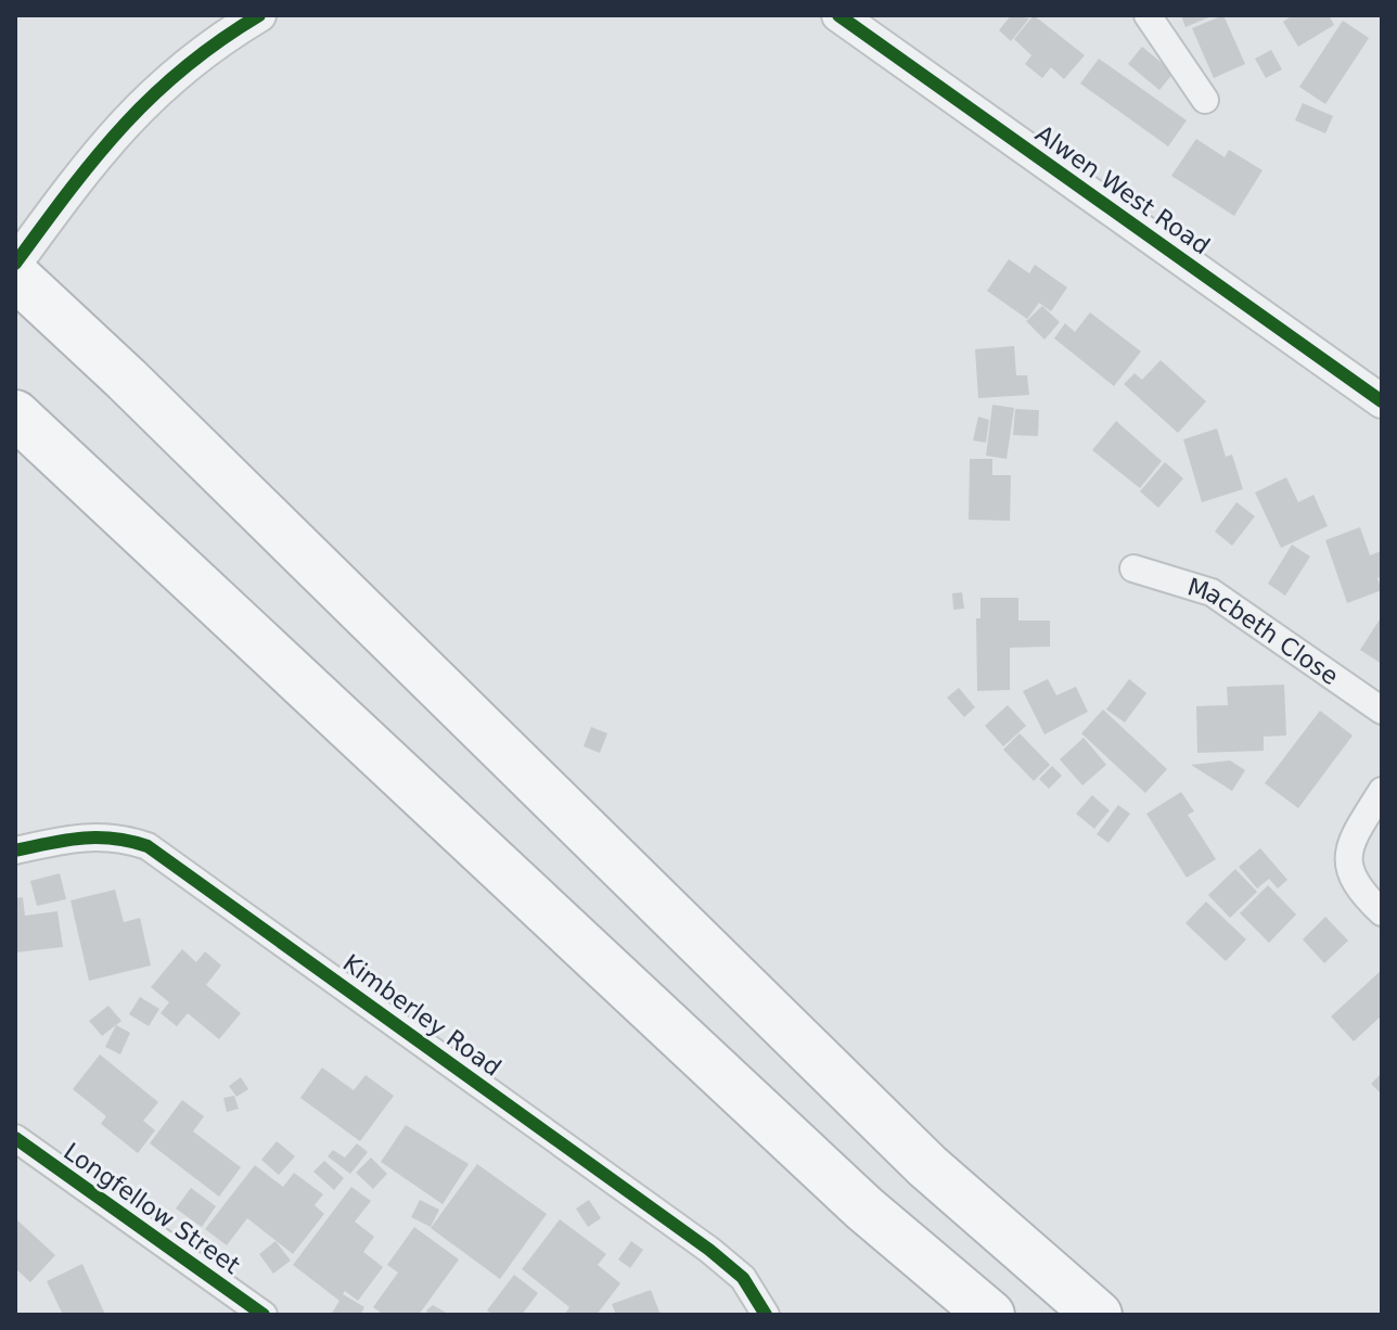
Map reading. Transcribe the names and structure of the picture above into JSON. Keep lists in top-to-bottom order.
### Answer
{
  "streets": {
    "street": [
      "Alwen West Road",
      "Macbeth Close",
      "Kimberley Road",
      "Longfellow Street"
    ]
  }
}
